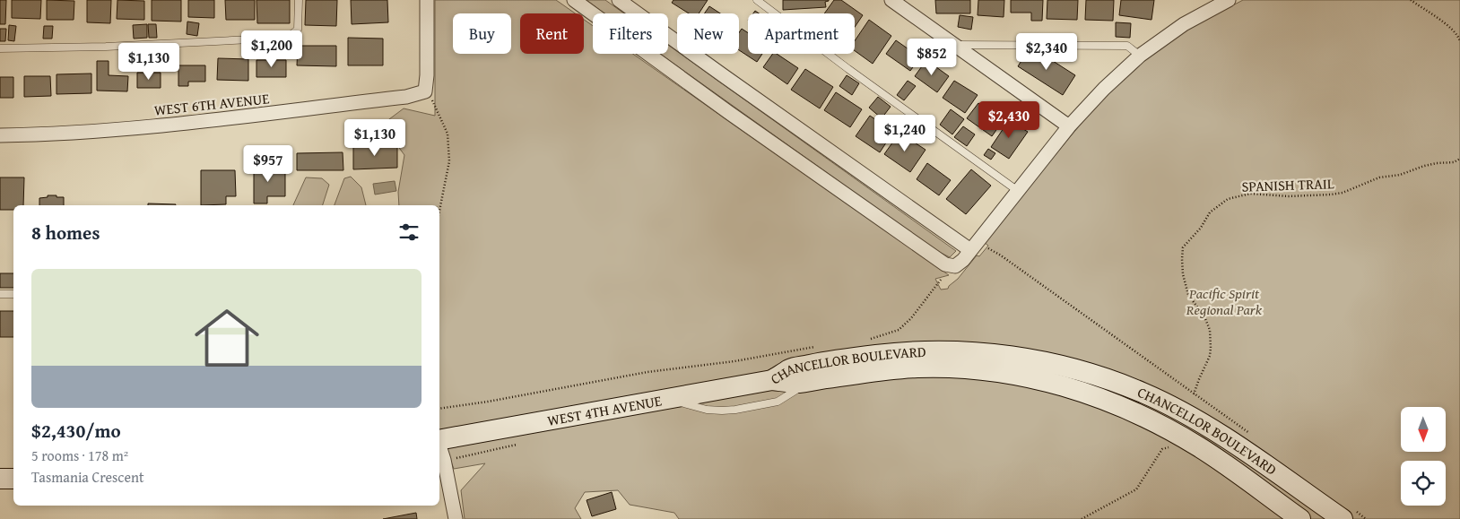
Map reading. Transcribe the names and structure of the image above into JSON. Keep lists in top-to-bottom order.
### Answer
{
  "streets": {
    "main road": ["CHANCELLOR BOULEVARD", "WEST 4TH AVENUE"],
    "street": ["WEST 6TH AVENUE"],
    "path": ["SPANISH TRAIL"]
  },
  "crossings": [
    ["CHANCELLOR BOULEVARD", "WEST 4TH AVENUE"]
  ],
  "parks": ["Pacific Spirit Regional Park"],
  "north": "bottom",
  "page": {
    "chip": [
      "Buy",
      "Rent",
      "Filters",
      "New",
      "Apartment"
    ],
    "price": [
      "$1,200",
      "$2,340",
      "$852",
      "$1,130",
      "$2,430",
      "$1,240",
      "$1,130",
      "$957"
    ],
    "heading": "8 homes",
    "list": [
      {
        "name": "$2,430/mo",
        "note": "5 rooms · 178 m² · Tasmania Crescent"
      }
    ]
  }
}
